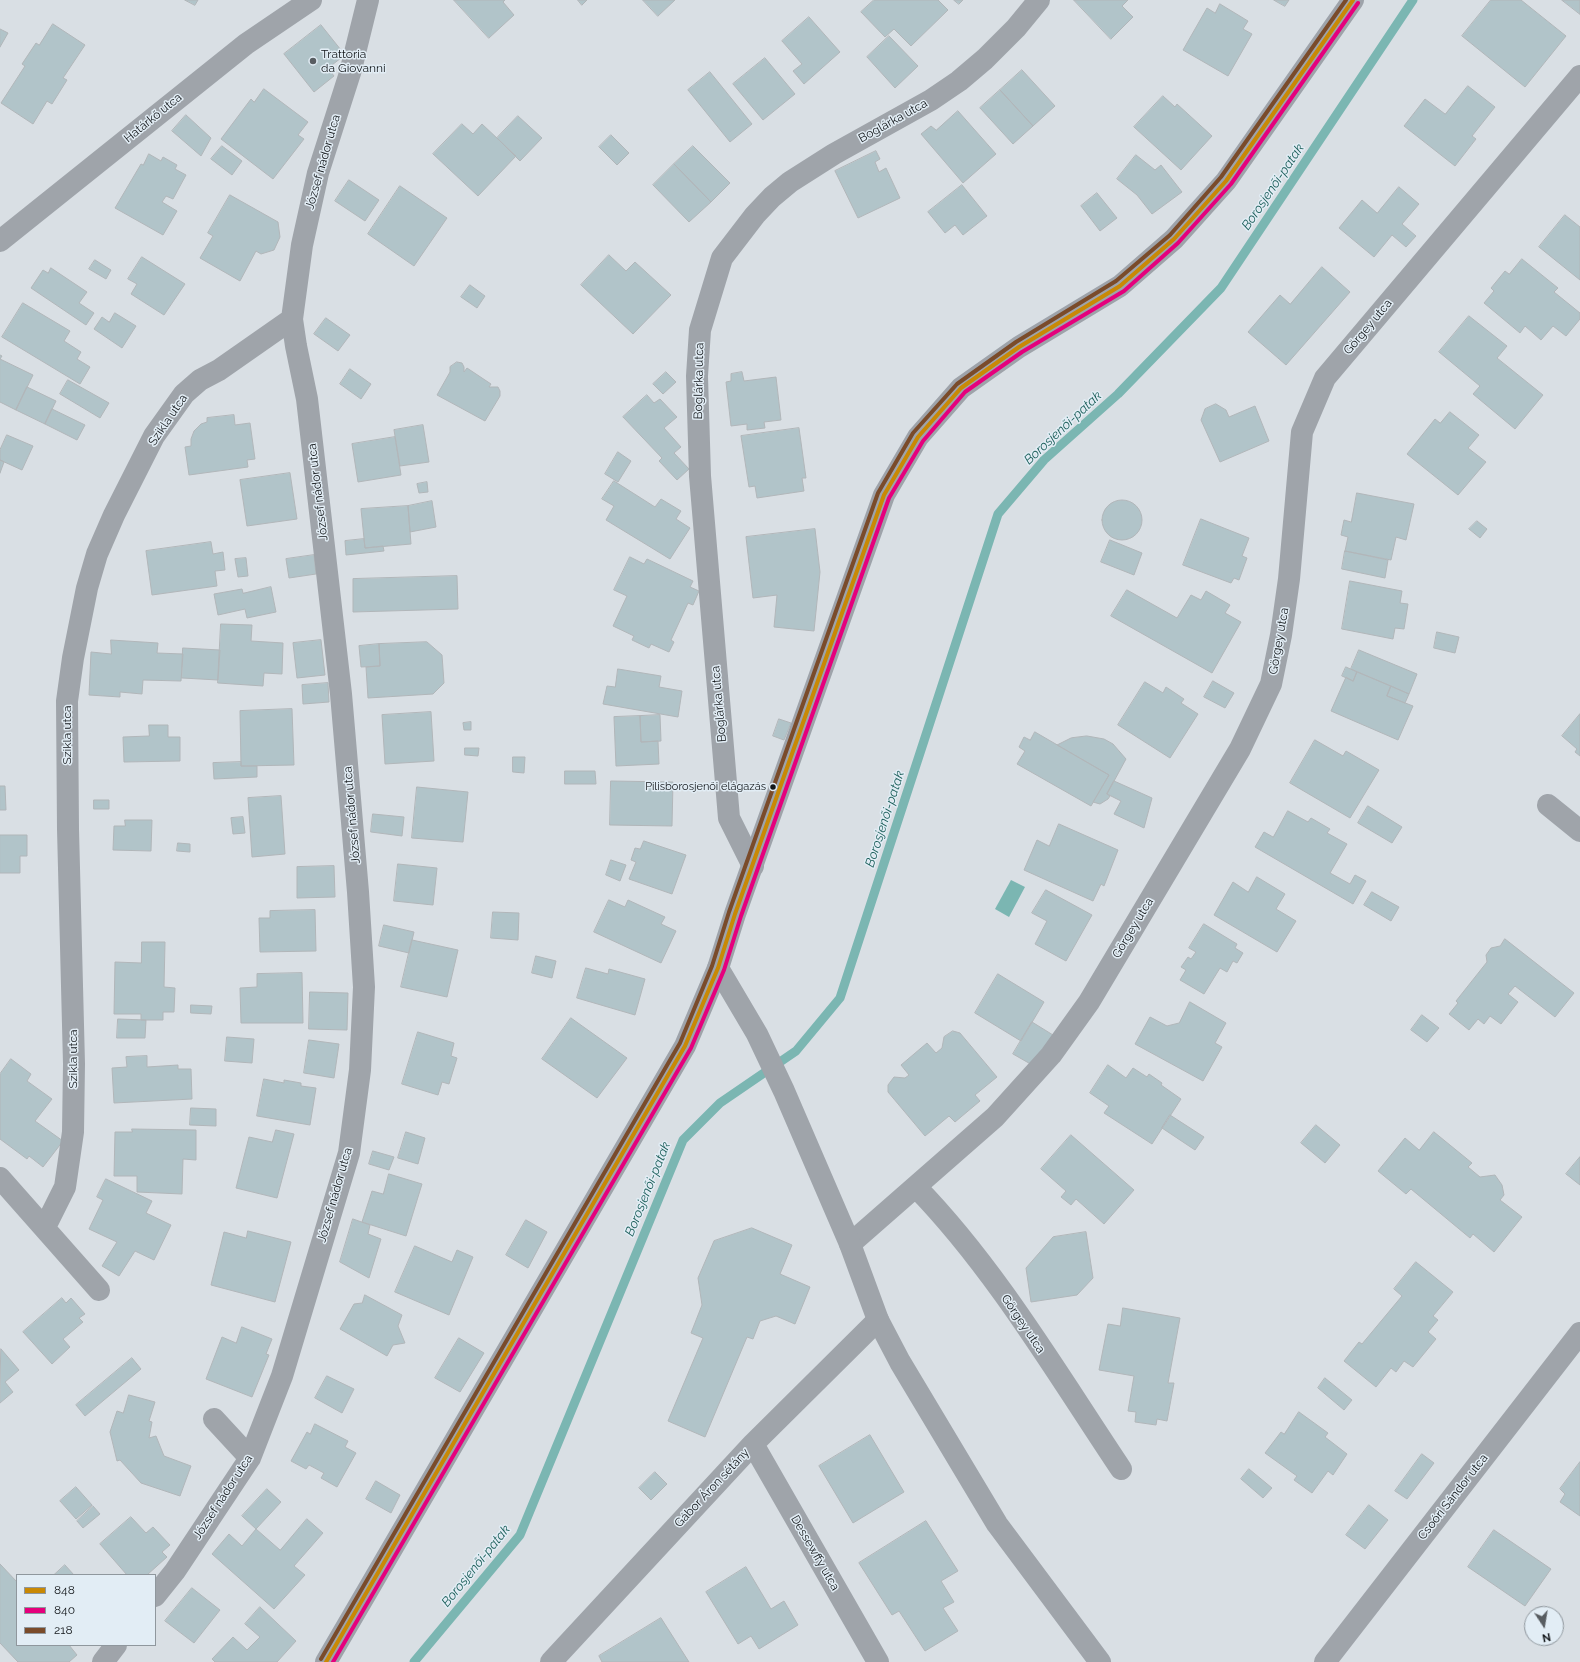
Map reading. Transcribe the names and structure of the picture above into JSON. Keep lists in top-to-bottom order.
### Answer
{
  "streets": {
    "street": [
      "Határkő utca",
      "Boglárka utca",
      "József nádor utca",
      "Görgey utca",
      "Szikla utca",
      "Gábor Áron sétány",
      "Csoóri Sándor utca",
      "Dessewffy utca"
    ]
  },
  "crossings": [
    ["József nádor utca", "Szikla utca"],
    ["Gábor Áron sétány", "Dessewffy utca"]
  ],
  "water": ["Borosjenői-patak"],
  "places": ["Trattoria da Giovanni", "Pilisborosjenői elágazás"],
  "lines": ["transit line 848", "transit line 218", "transit line 840"],
  "legend": ["848", "840", "218"],
  "north": "bottom"
}
